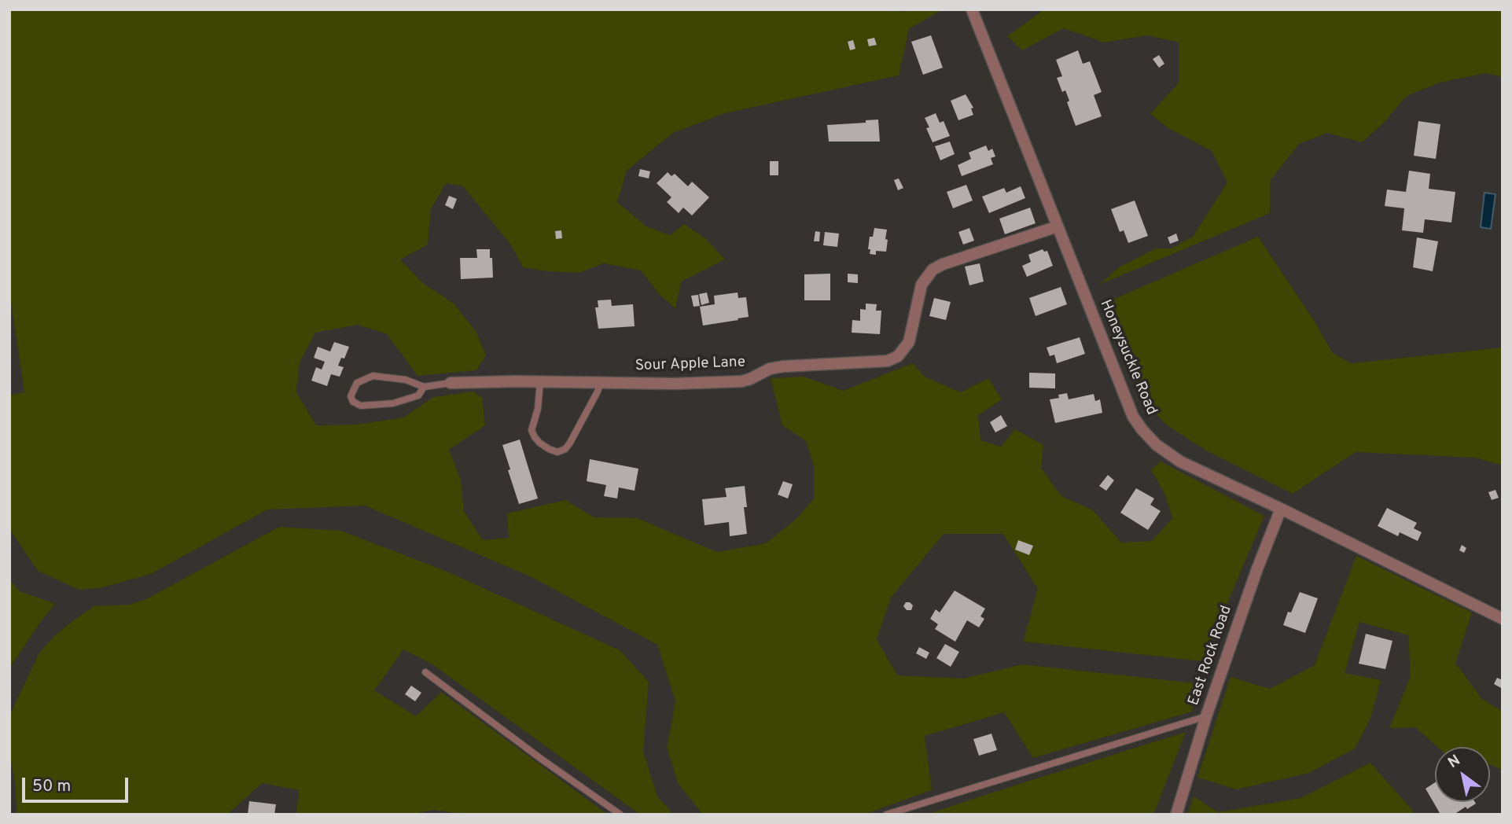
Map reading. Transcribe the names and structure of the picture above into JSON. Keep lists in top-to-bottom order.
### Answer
{
  "streets": {
    "street": ["Honeysuckle Road", "Sour Apple Lane", "East Rock Road"]
  },
  "crossings": [
    ["Honeysuckle Road", "Sour Apple Lane"],
    ["Honeysuckle Road", "East Rock Road"]
  ],
  "scale_bar": "50 m",
  "north": "top left"
}
